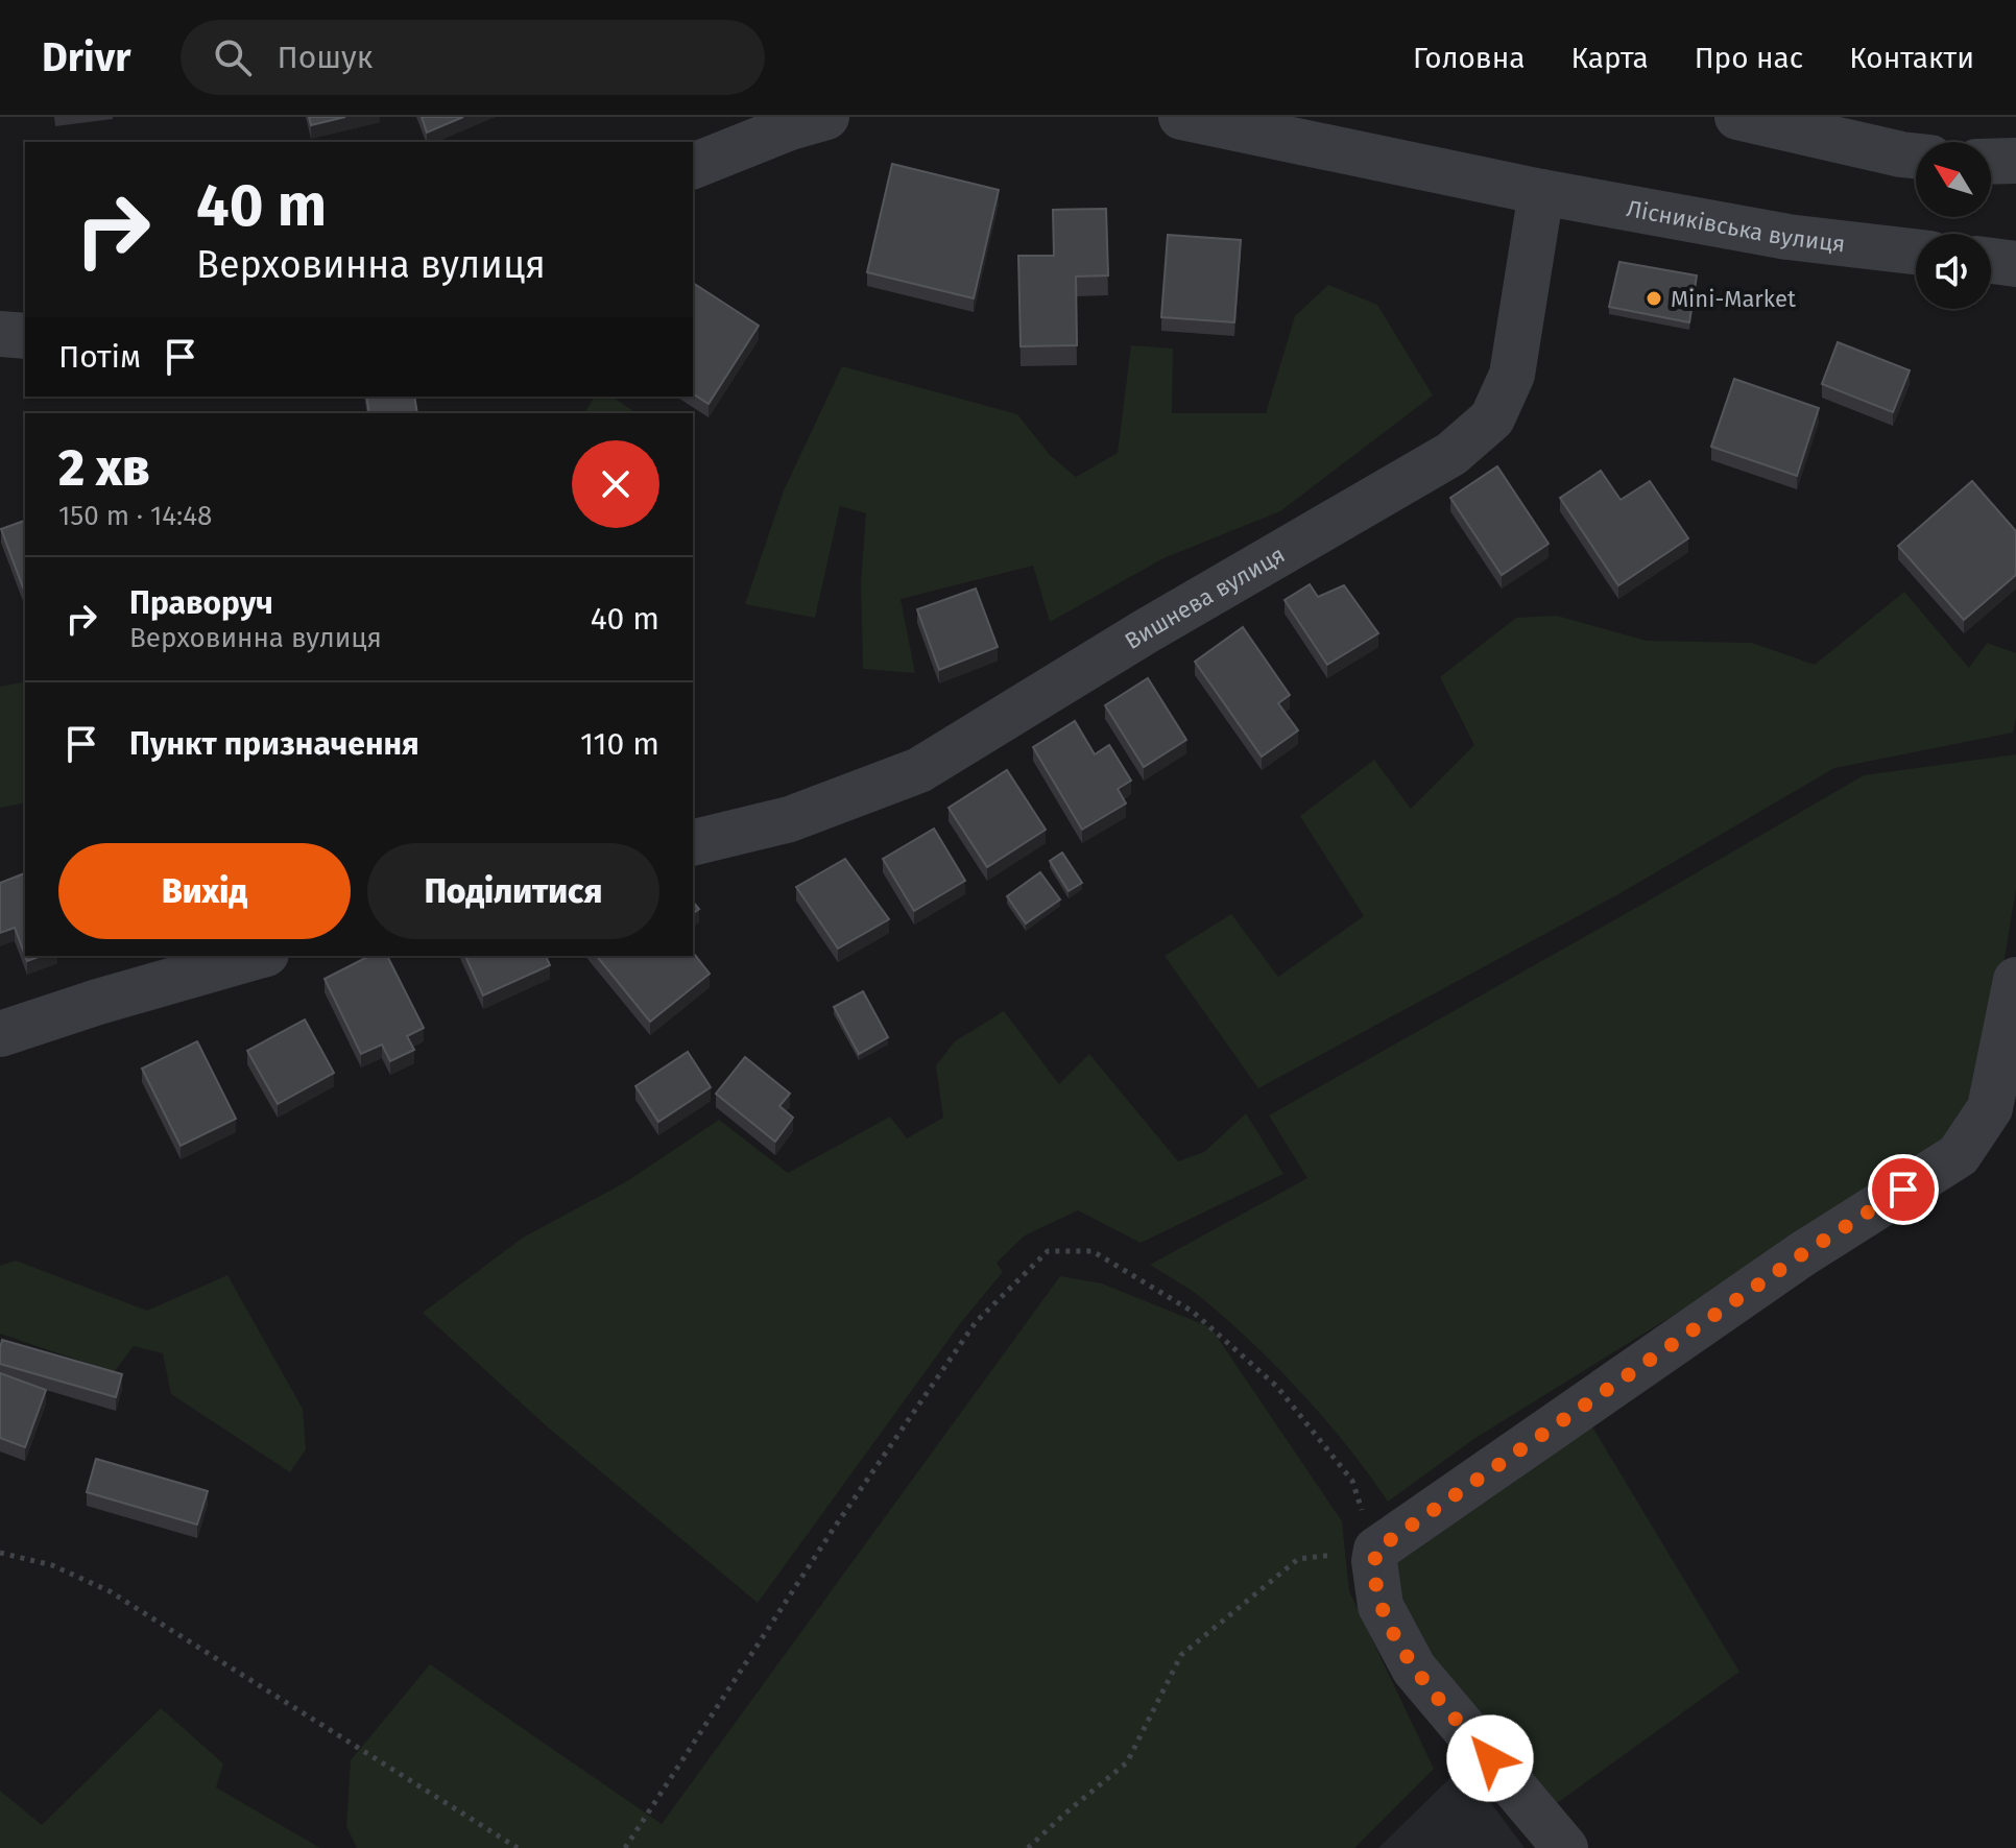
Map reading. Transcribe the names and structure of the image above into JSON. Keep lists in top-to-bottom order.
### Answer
{
  "streets": {
    "street": ["Лісниківська вулиця", "Вишнева вулиця"]
  },
  "crossings": [
    ["Лісниківська вулиця", "Вишнева вулиця"]
  ],
  "places": ["Mini-Market"],
  "north": "top left",
  "page": {
    "header": "Drivr",
    "search": "Пошук",
    "nav": [
      "Головна",
      "Карта",
      "Про нас",
      "Контакти"
    ],
    "turn": ["40 m", "Верховинна вулиця"],
    "then": "Потім",
    "heading": ["2 хв", "150 m · 14:48"],
    "list": [
      {
        "name": "Праворуч",
        "note": "Верховинна вулиця",
        "value": "40 m"
      },
      {
        "name": "Пункт призначення",
        "value": "110 m"
      }
    ],
    "buttons": ["Вихід", "Поділитися"]
  }
}
